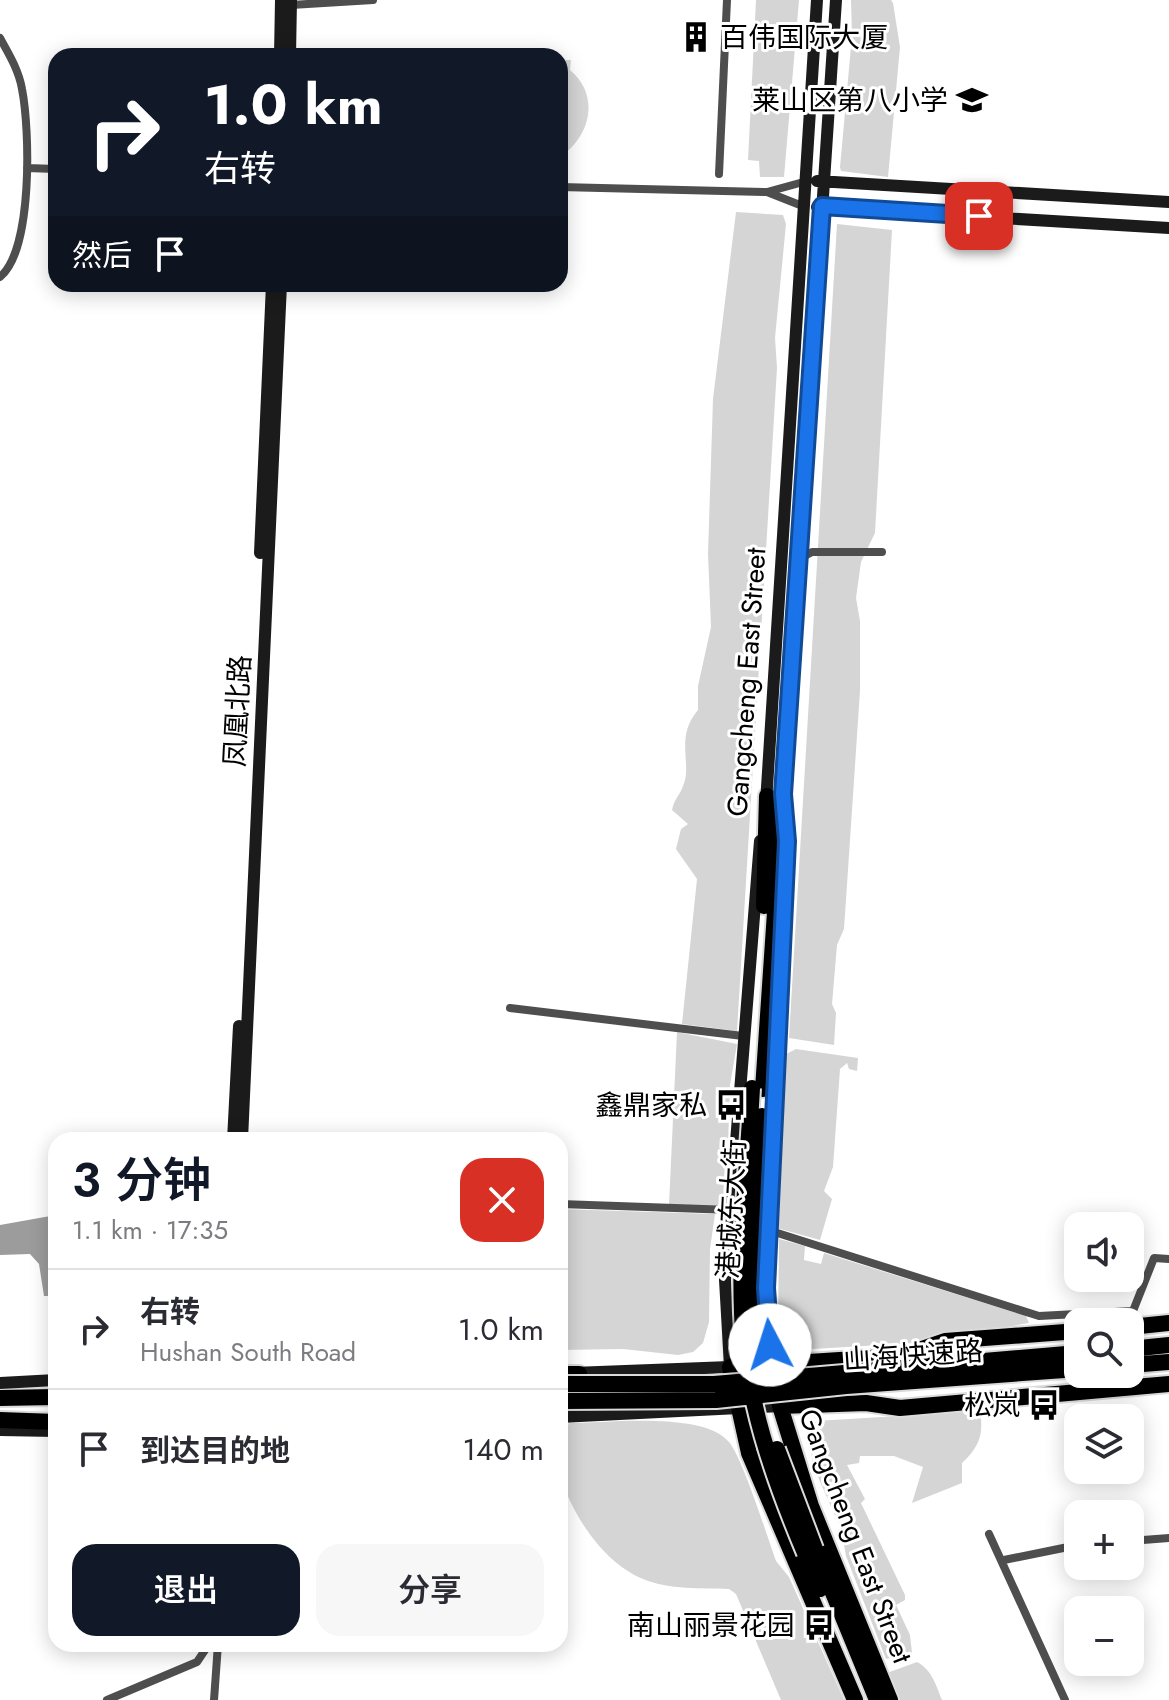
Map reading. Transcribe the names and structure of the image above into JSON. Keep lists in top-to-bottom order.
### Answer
{
  "streets": {
    "highway": ["Gangcheng East Street", "港城东大街", "山海快速路"],
    "main road": ["凤凰北路"]
  },
  "crossings": [
    ["Gangcheng East Street", "港城东大街"]
  ],
  "places": {
    "building": ["百伟国际大厦"],
    "school or university": ["莱山区第八小学"],
    "bus stop": ["鑫鼎家私", "松岚", "南山丽景花园"]
  },
  "page": {
    "turn": ["1.0 km", "右转"],
    "then": "然后",
    "heading": ["3 分钟", "1.1 km · 17:35"],
    "map_buttons": ["+", "−"],
    "list": [
      {
        "name": "右转",
        "note": "Hushan South Road",
        "value": "1.0 km"
      },
      {
        "name": "到达目的地",
        "value": "140 m"
      }
    ],
    "buttons": ["退出", "分享"]
  }
}
